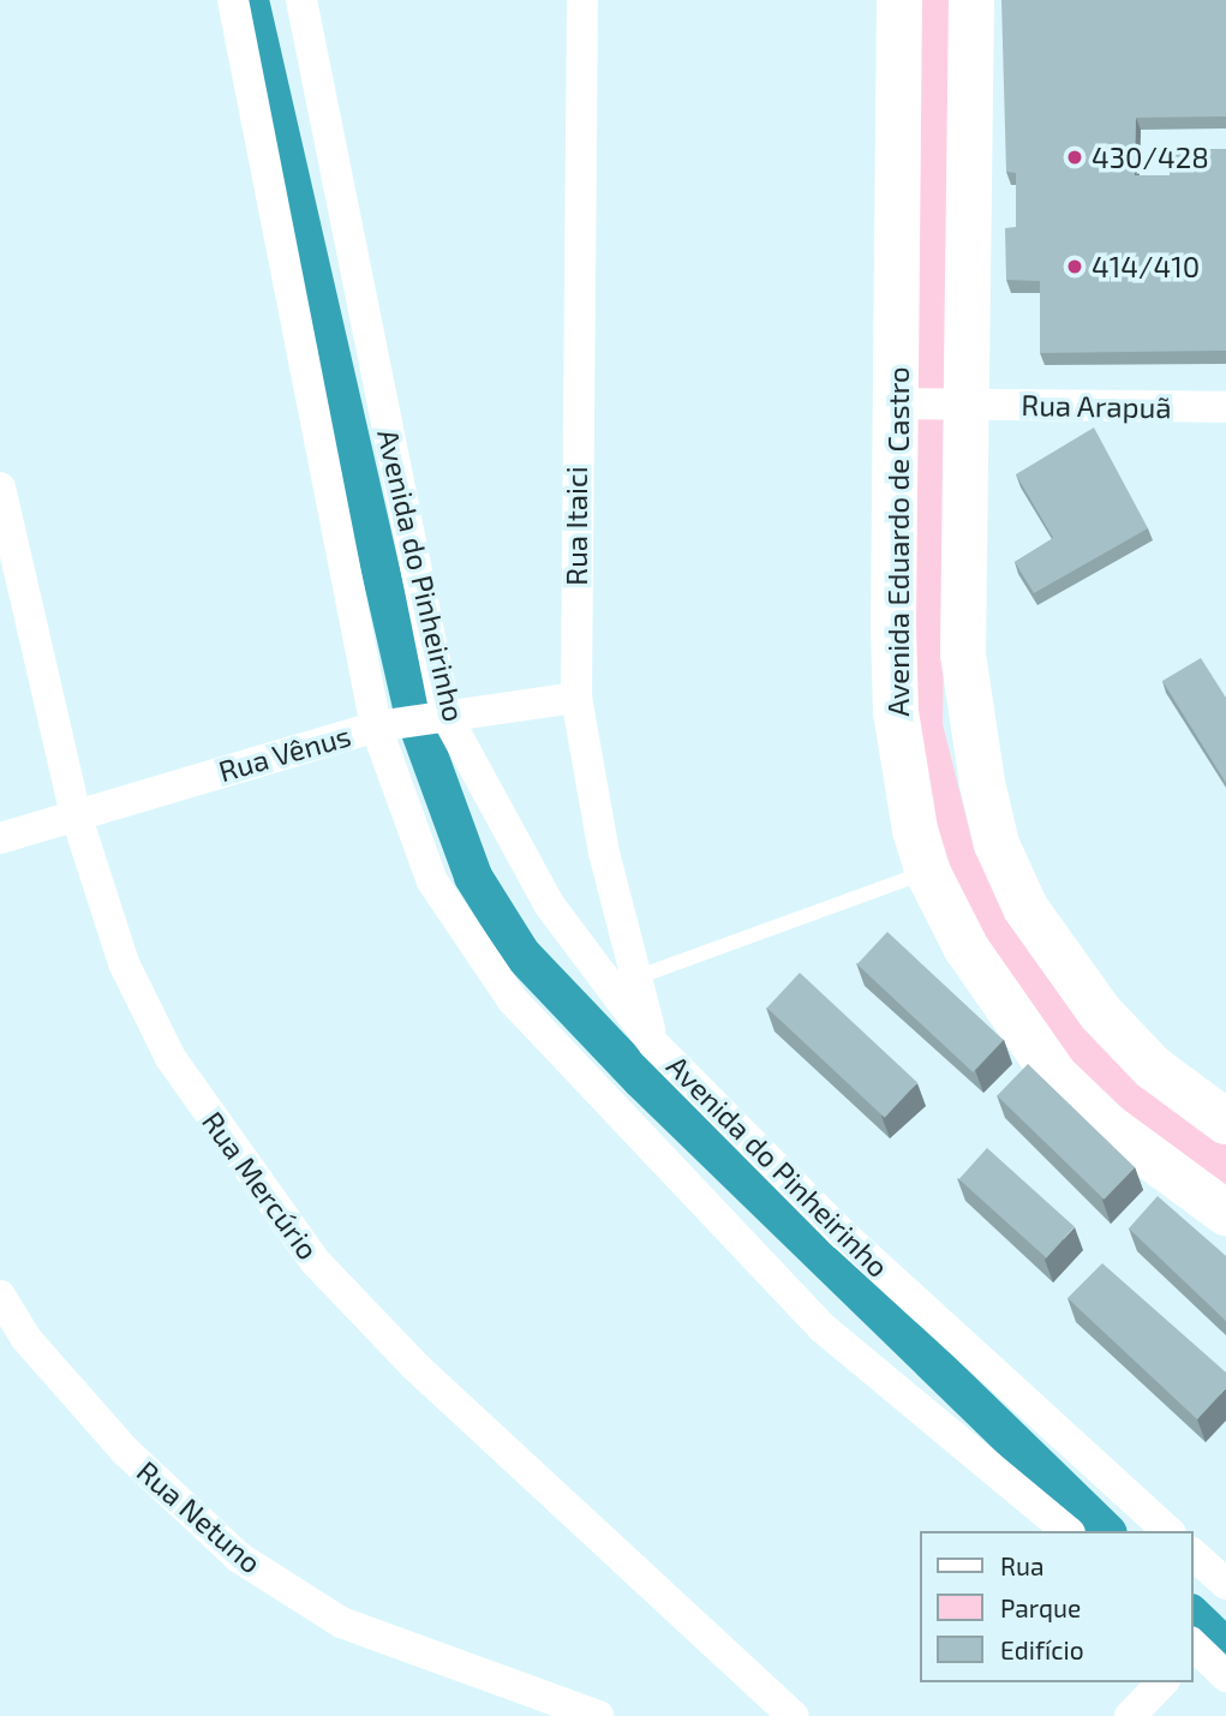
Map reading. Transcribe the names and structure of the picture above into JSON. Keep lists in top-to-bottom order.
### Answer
{
  "streets": {
    "main road": ["Avenida Eduardo de Castro"],
    "street": [
      "Rua Arapuã",
      "Rua Itaici",
      "Avenida do Pinheirinho",
      "Rua Vênus",
      "Rua Mercúrio",
      "Rua Netuno"
    ]
  },
  "crossings": [
    ["Rua Arapuã", "Avenida Eduardo de Castro"],
    ["Rua Itaici", "Avenida do Pinheirinho"],
    ["Rua Itaici", "Rua Vênus"],
    ["Avenida do Pinheirinho", "Rua Vênus"],
    ["Rua Vênus", "Rua Mercúrio"]
  ],
  "places": ["430/428", "414/410"],
  "legend": ["Rua", "Parque", "Edifício"]
}
